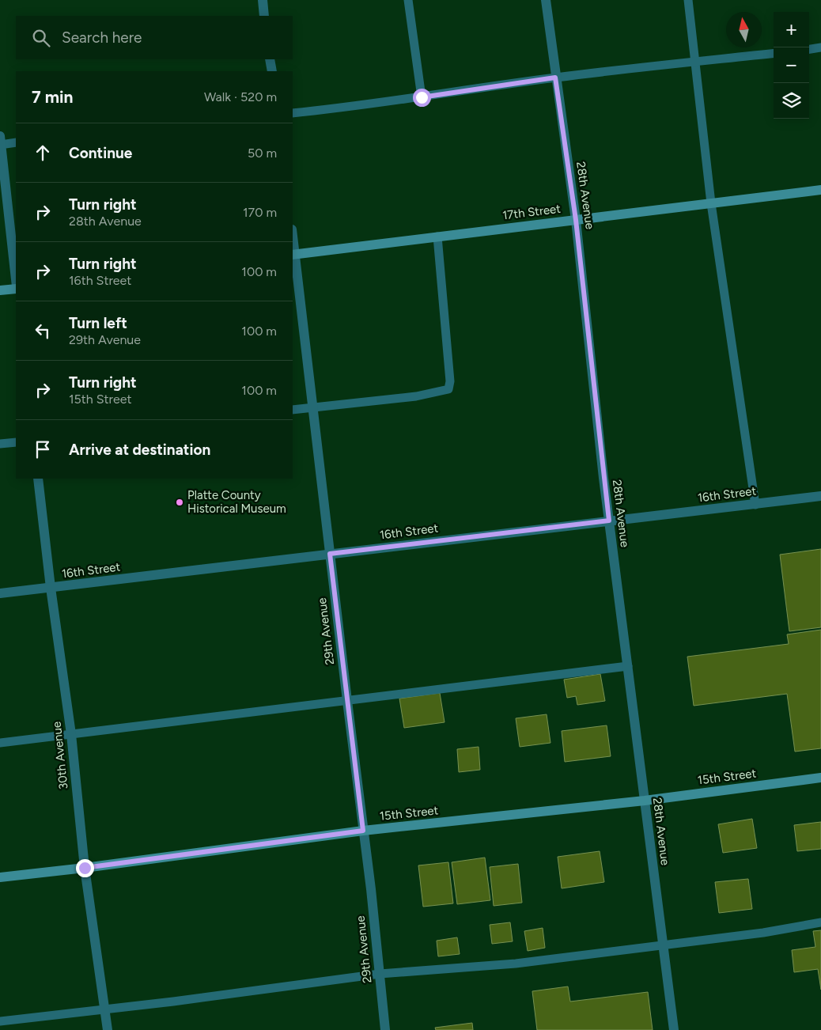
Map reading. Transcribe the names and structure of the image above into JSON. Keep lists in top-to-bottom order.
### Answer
{
  "streets": {
    "street": [
      "28th Avenue",
      "17th Street",
      "16th Street",
      "29th Avenue",
      "30th Avenue",
      "15th Street"
    ]
  },
  "crossings": [
    ["28th Avenue", "17th Street"],
    ["28th Avenue", "16th Street"],
    ["28th Avenue", "15th Street"],
    ["17th Street", "29th Avenue"],
    ["16th Street", "29th Avenue"],
    ["16th Street", "30th Avenue"],
    ["29th Avenue", "15th Street"],
    ["30th Avenue", "15th Street"]
  ],
  "places": ["Platte County Historical Museum"],
  "north": "top",
  "page": {
    "map_buttons": ["+", "−"],
    "search": "Search here",
    "heading": ["7 min", "Walk · 520 m"],
    "list": [
      ["Continue", "50 m"],
      ["Turn right", "28th Avenue", "170 m"],
      ["Turn right", "16th Street", "100 m"],
      ["Turn left", "29th Avenue", "100 m"],
      ["Turn right", "15th Street", "100 m"],
      "Arrive at destination"
    ]
  }
}
